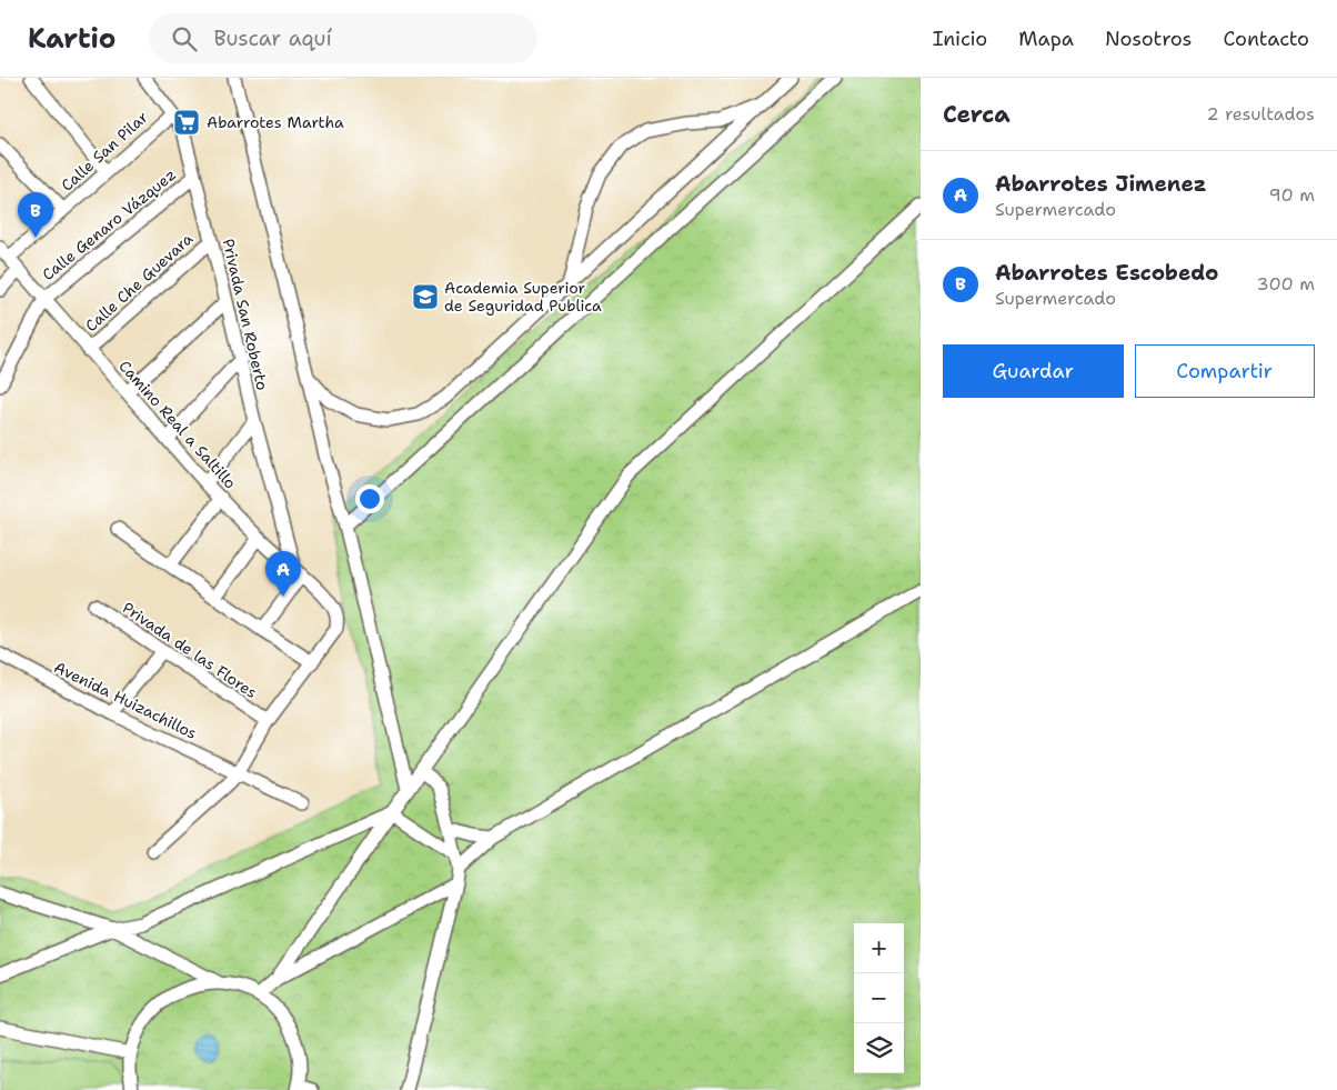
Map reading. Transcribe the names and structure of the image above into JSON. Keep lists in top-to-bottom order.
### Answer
{
  "streets": {
    "street": [
      "Calle San Pilar",
      "Calle Genaro Vázquez",
      "Calle Che Guevara",
      "Privada San Roberto",
      "Camino Real a Saltillo",
      "Privada de las Flores",
      "Avenida Huizachillos"
    ]
  },
  "crossings": [
    ["Calle San Pilar", "Privada San Roberto"],
    ["Calle San Pilar", "Camino Real a Saltillo"],
    ["Calle Genaro Vázquez", "Privada San Roberto"],
    ["Calle Genaro Vázquez", "Camino Real a Saltillo"],
    ["Calle Che Guevara", "Privada San Roberto"],
    ["Calle Che Guevara", "Camino Real a Saltillo"],
    ["Privada San Roberto", "Camino Real a Saltillo"]
  ],
  "places": {
    "supermarket": ["Abarrotes Martha"],
    "school or university": ["Academia Superior de Seguridad Publica"]
  },
  "page": {
    "header": "Kartio",
    "search": "Buscar aquí",
    "nav": [
      "Inicio",
      "Mapa",
      "Nosotros",
      "Contacto"
    ],
    "heading": ["Cerca", "2 resultados"],
    "list": [
      {
        "mark": "A",
        "name": "Abarrotes Jimenez",
        "note": "Supermercado",
        "value": "90 m"
      },
      {
        "mark": "B",
        "name": "Abarrotes Escobedo",
        "note": "Supermercado",
        "value": "300 m"
      }
    ],
    "pins": ["B", "A"],
    "buttons": ["Guardar", "Compartir"],
    "map_buttons": ["+", "−"]
  }
}
